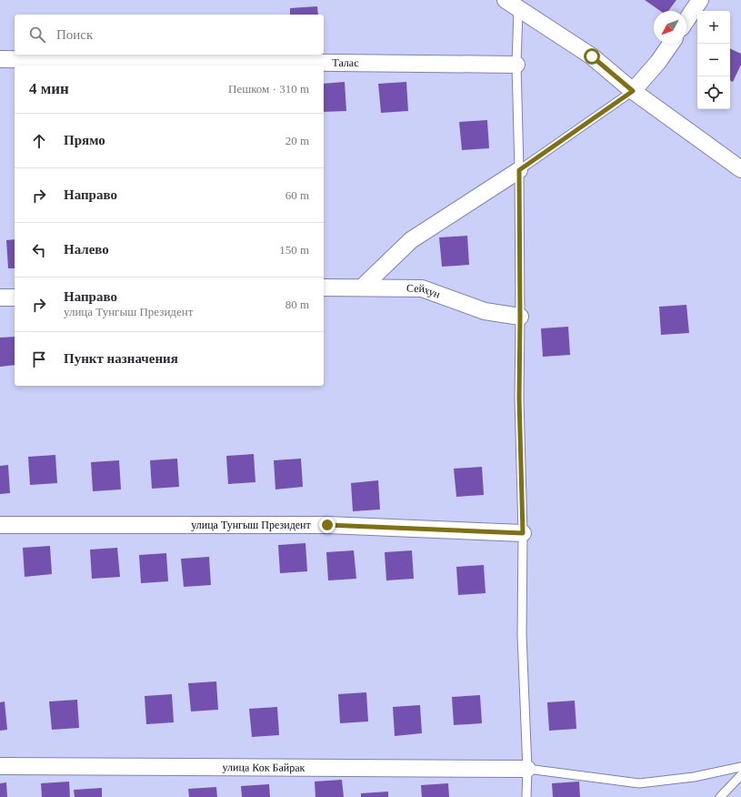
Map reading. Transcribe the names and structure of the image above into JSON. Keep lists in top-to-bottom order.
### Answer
{
  "streets": {
    "street": [
      "Талас",
      "Сейхун",
      "улица Тунгыш Президент",
      "улица Кок Байрак"
    ]
  },
  "north": "bottom left",
  "page": {
    "map_buttons": ["+", "−"],
    "search": "Поиск",
    "heading": ["4 мин", "Пешком · 310 m"],
    "list": [
      ["Прямо", "20 m"],
      ["Направо", "60 m"],
      ["Налево", "150 m"],
      ["Направо", "улица Тунгыш Президент", "80 m"],
      "Пункт назначения"
    ]
  }
}
